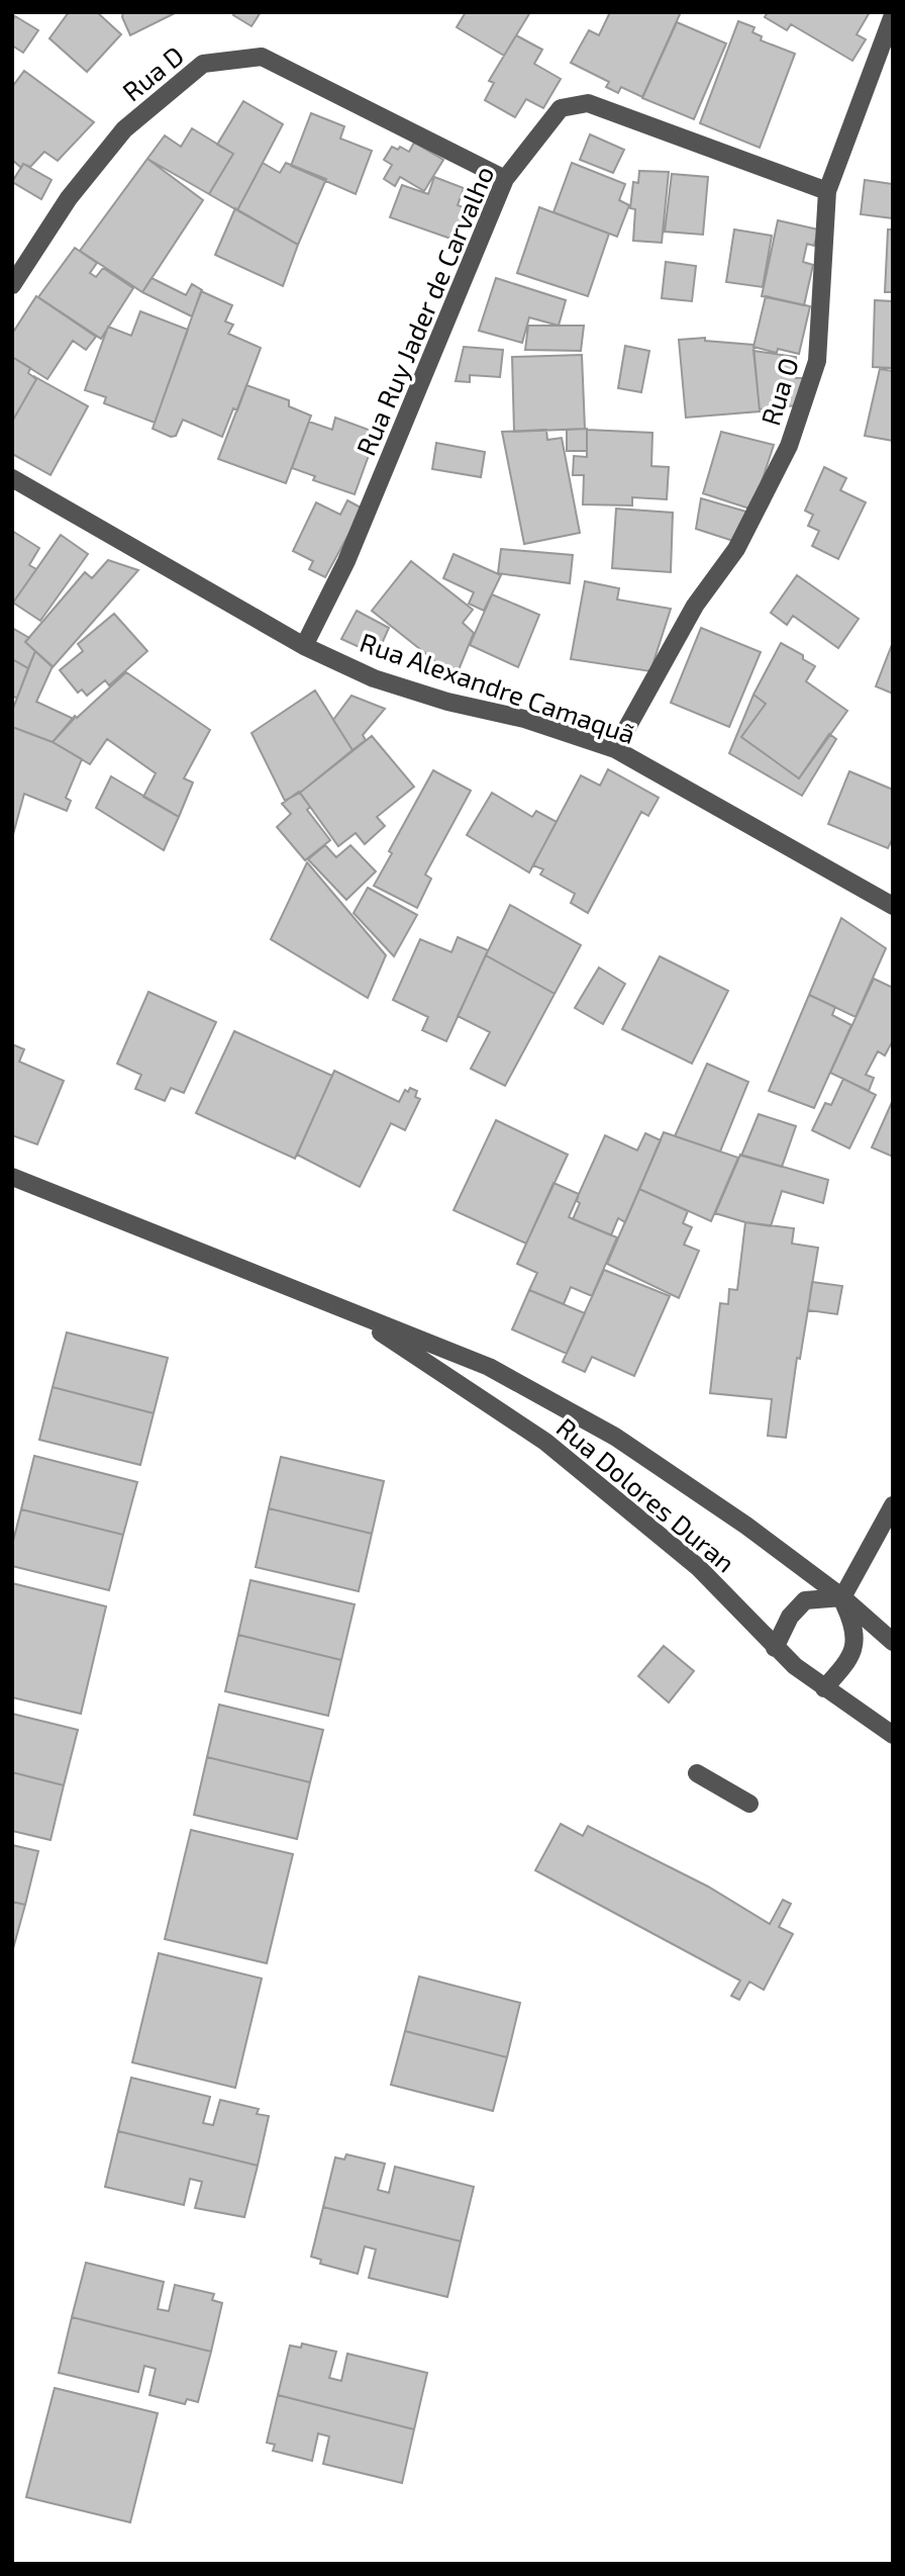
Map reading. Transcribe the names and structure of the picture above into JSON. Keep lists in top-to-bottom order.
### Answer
{
  "streets": {
    "street": [
      "Rua D",
      "Rua Ruy Jader de Carvalho",
      "Rua O",
      "Rua Alexandre Camaquã",
      "Rua Dolores Duran"
    ]
  },
  "crossings": [
    ["Rua D", "Rua Ruy Jader de Carvalho"],
    ["Rua Ruy Jader de Carvalho", "Rua O"],
    ["Rua Ruy Jader de Carvalho", "Rua Alexandre Camaquã"],
    ["Rua O", "Rua Alexandre Camaquã"]
  ]
}
